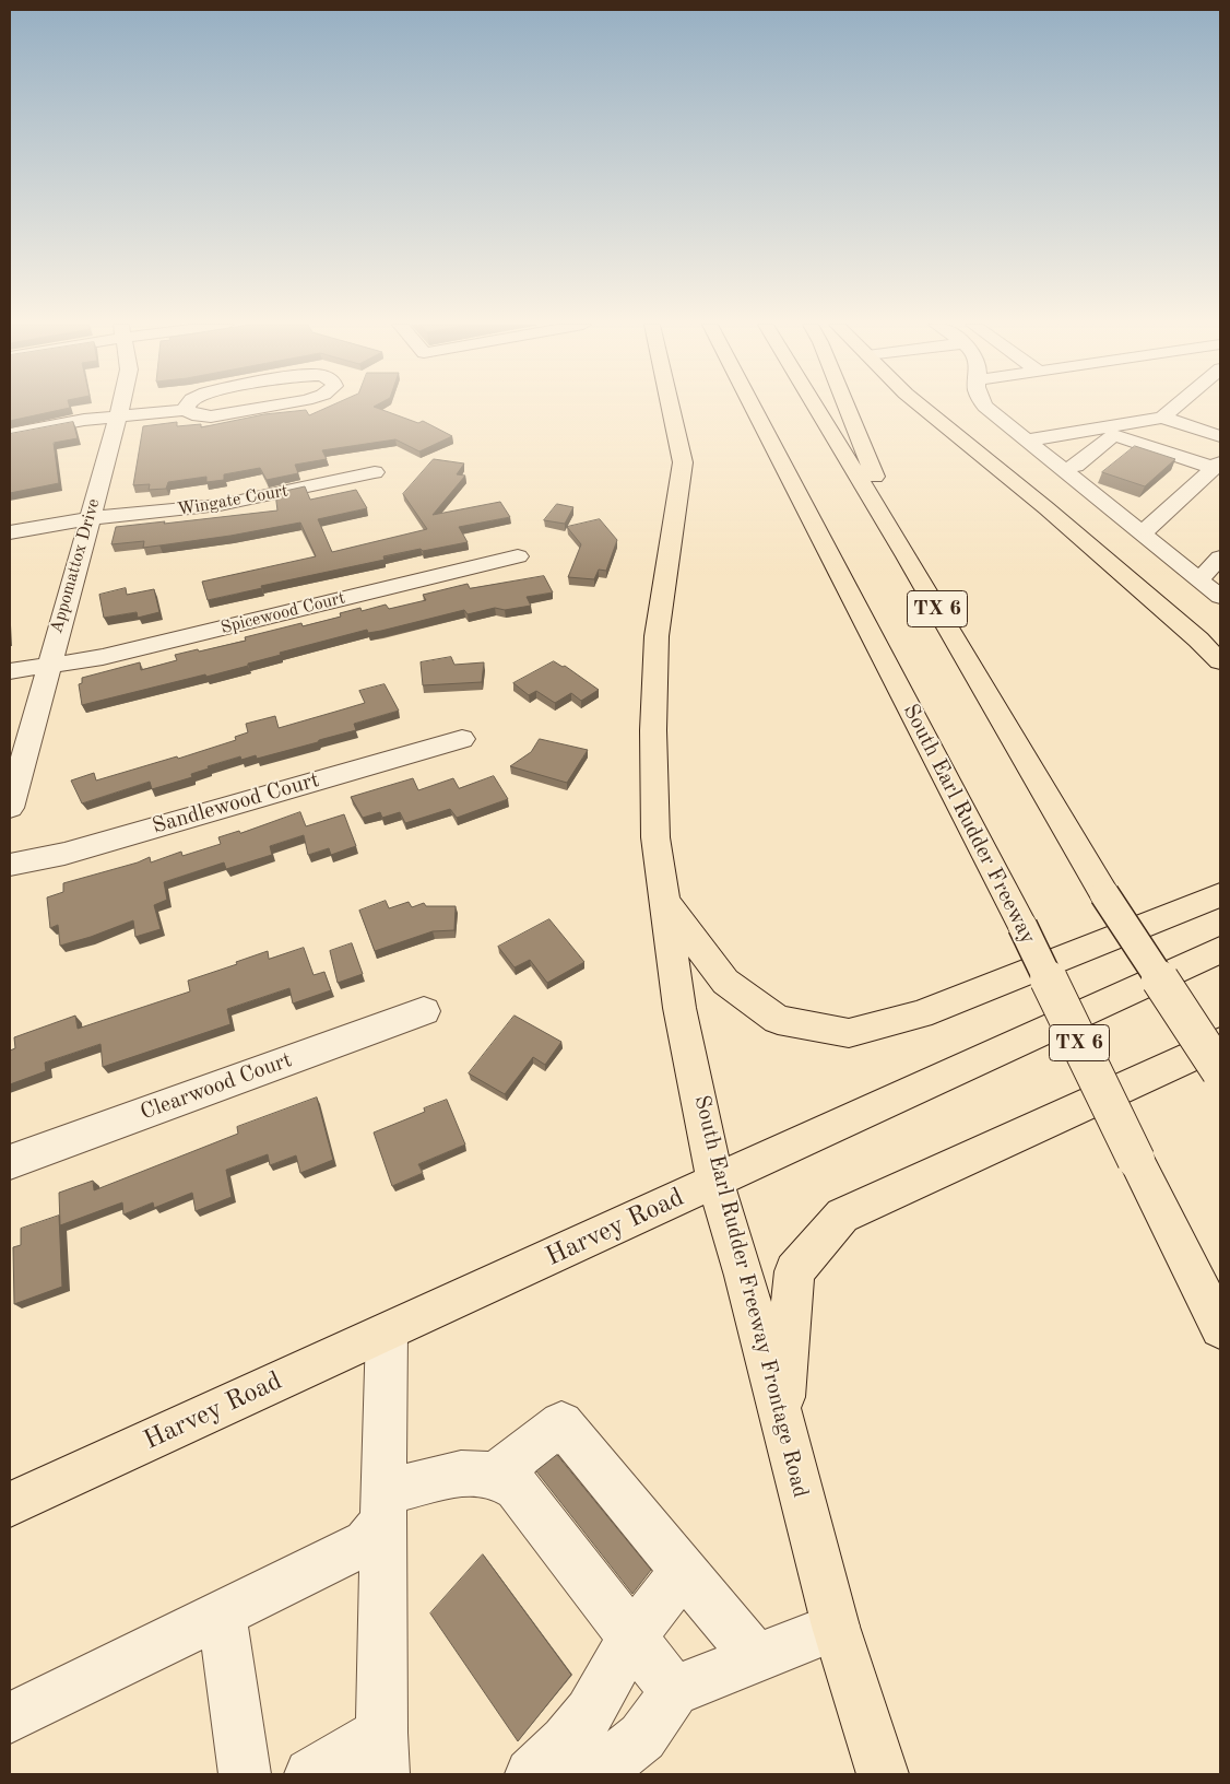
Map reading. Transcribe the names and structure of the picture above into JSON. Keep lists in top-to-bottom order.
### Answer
{
  "streets": {
    "main road": [
      "TX 6",
      "South Earl Rudder Freeway",
      "Harvey Road",
      "South Earl Rudder Freeway Frontage Road"
    ],
    "street": [
      "Wingate Court",
      "Appomattox Drive",
      "Spicewood Court",
      "Sandlewood Court",
      "Clearwood Court"
    ]
  },
  "crossings": [
    ["Wingate Court", "Appomattox Drive"],
    ["Appomattox Drive", "Spicewood Court"],
    ["Harvey Road", "South Earl Rudder Freeway Frontage Road"]
  ]
}
